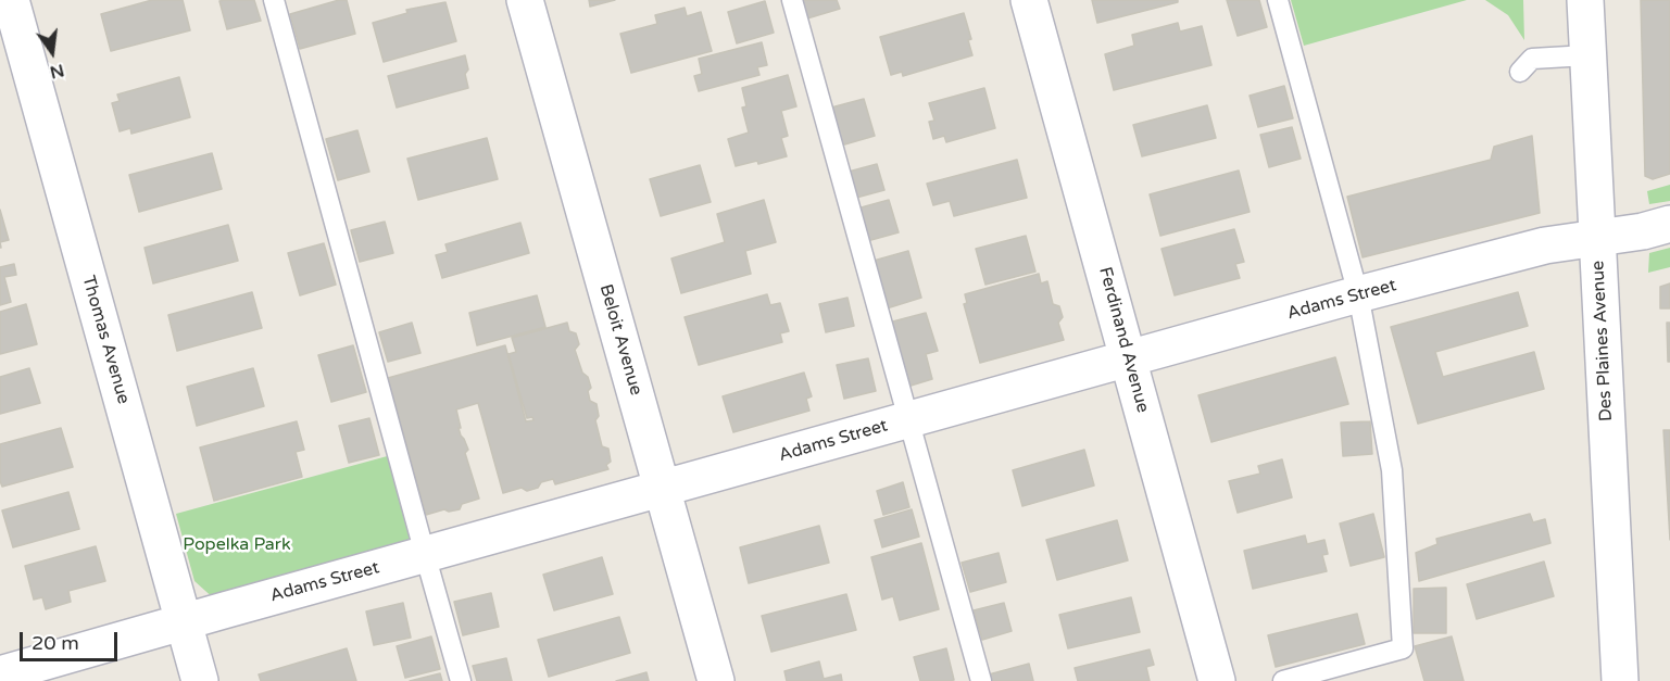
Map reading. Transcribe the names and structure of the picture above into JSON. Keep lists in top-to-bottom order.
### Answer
{
  "streets": {
    "street": [
      "Adams Street",
      "Thomas Avenue",
      "Beloit Avenue",
      "Ferdinand Avenue",
      "Des Plaines Avenue"
    ]
  },
  "crossings": [
    ["Adams Street", "Thomas Avenue"],
    ["Adams Street", "Beloit Avenue"],
    ["Adams Street", "Ferdinand Avenue"],
    ["Adams Street", "Des Plaines Avenue"]
  ],
  "parks": ["Popelka Park"],
  "scale_bar": "20 m",
  "north": "bottom"
}
